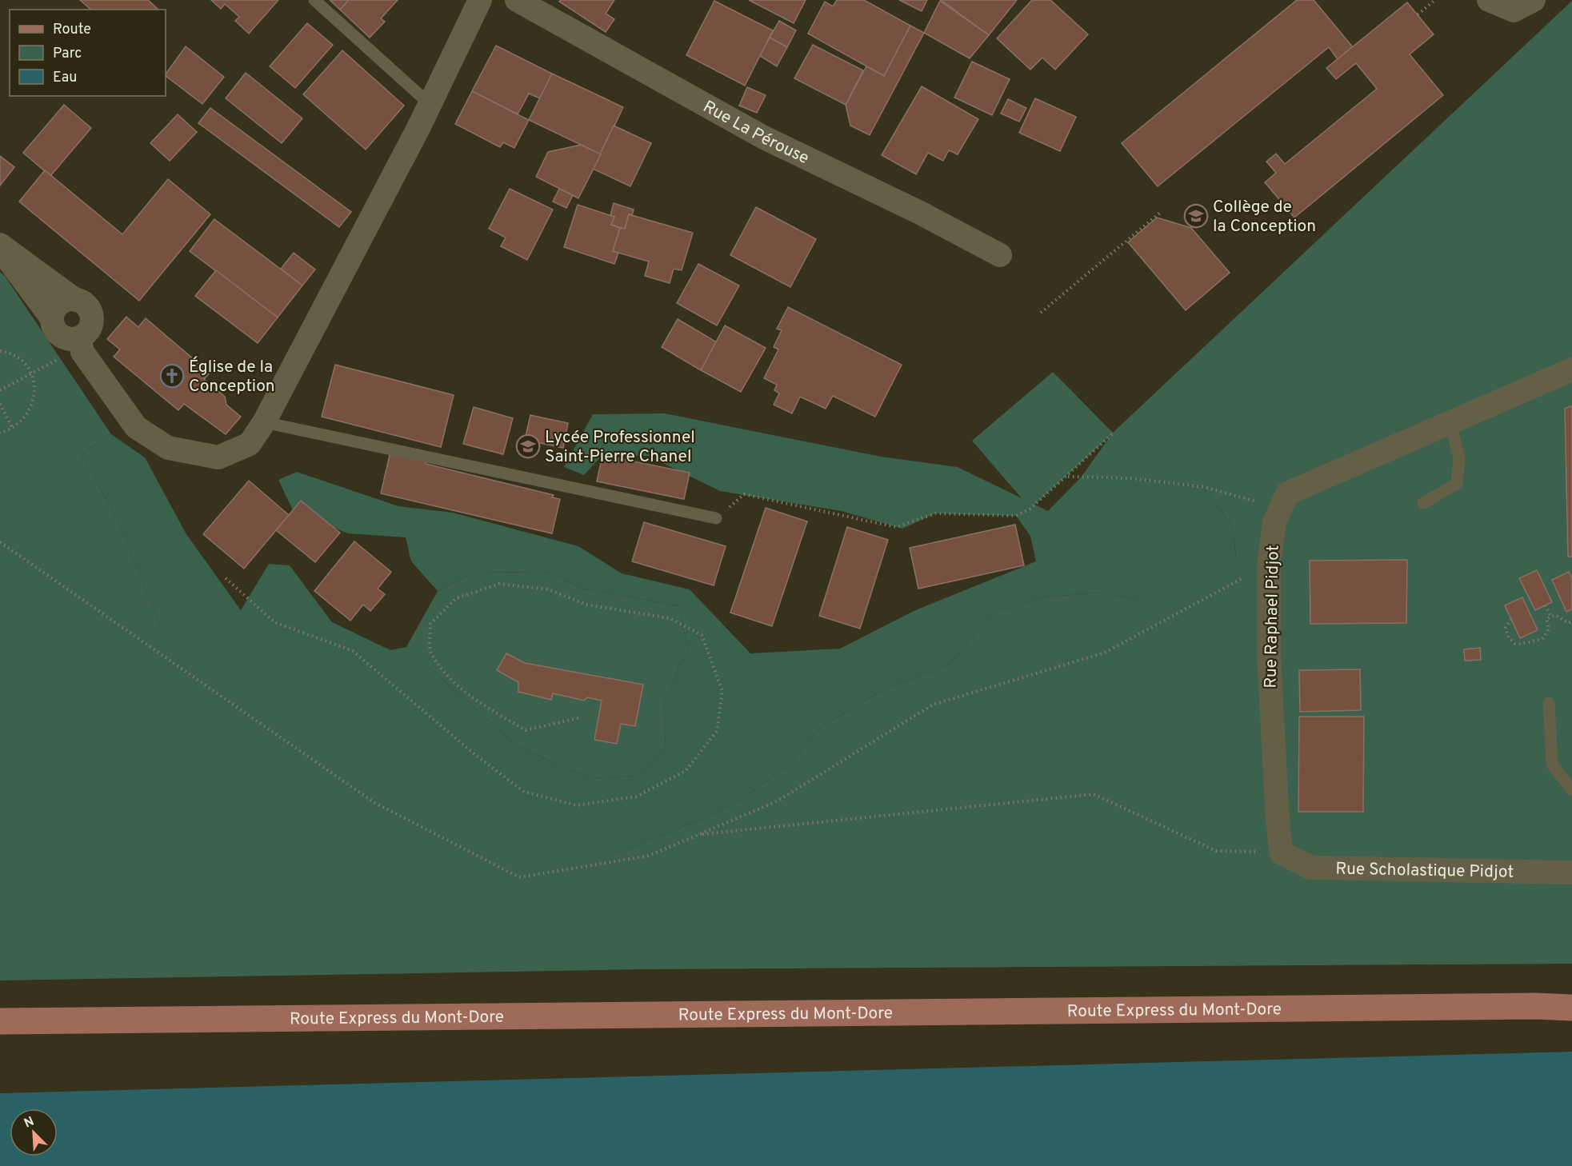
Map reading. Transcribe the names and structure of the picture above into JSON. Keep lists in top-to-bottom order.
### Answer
{
  "streets": {
    "main road": ["Route Express du Mont-Dore"],
    "street": ["Rue La Pérouse", "Rue Raphael Pidjot", "Rue Scholastique Pidjot"]
  },
  "crossings": [
    ["Rue Raphael Pidjot", "Rue Scholastique Pidjot"]
  ],
  "places": {
    "school or university": ["Collège de la Conception", "Lycée Professionnel Saint-Pierre Chanel"],
    "church": ["Église de la Conception"]
  },
  "legend": ["Route", "Parc", "Eau"],
  "north": "top left"
}
